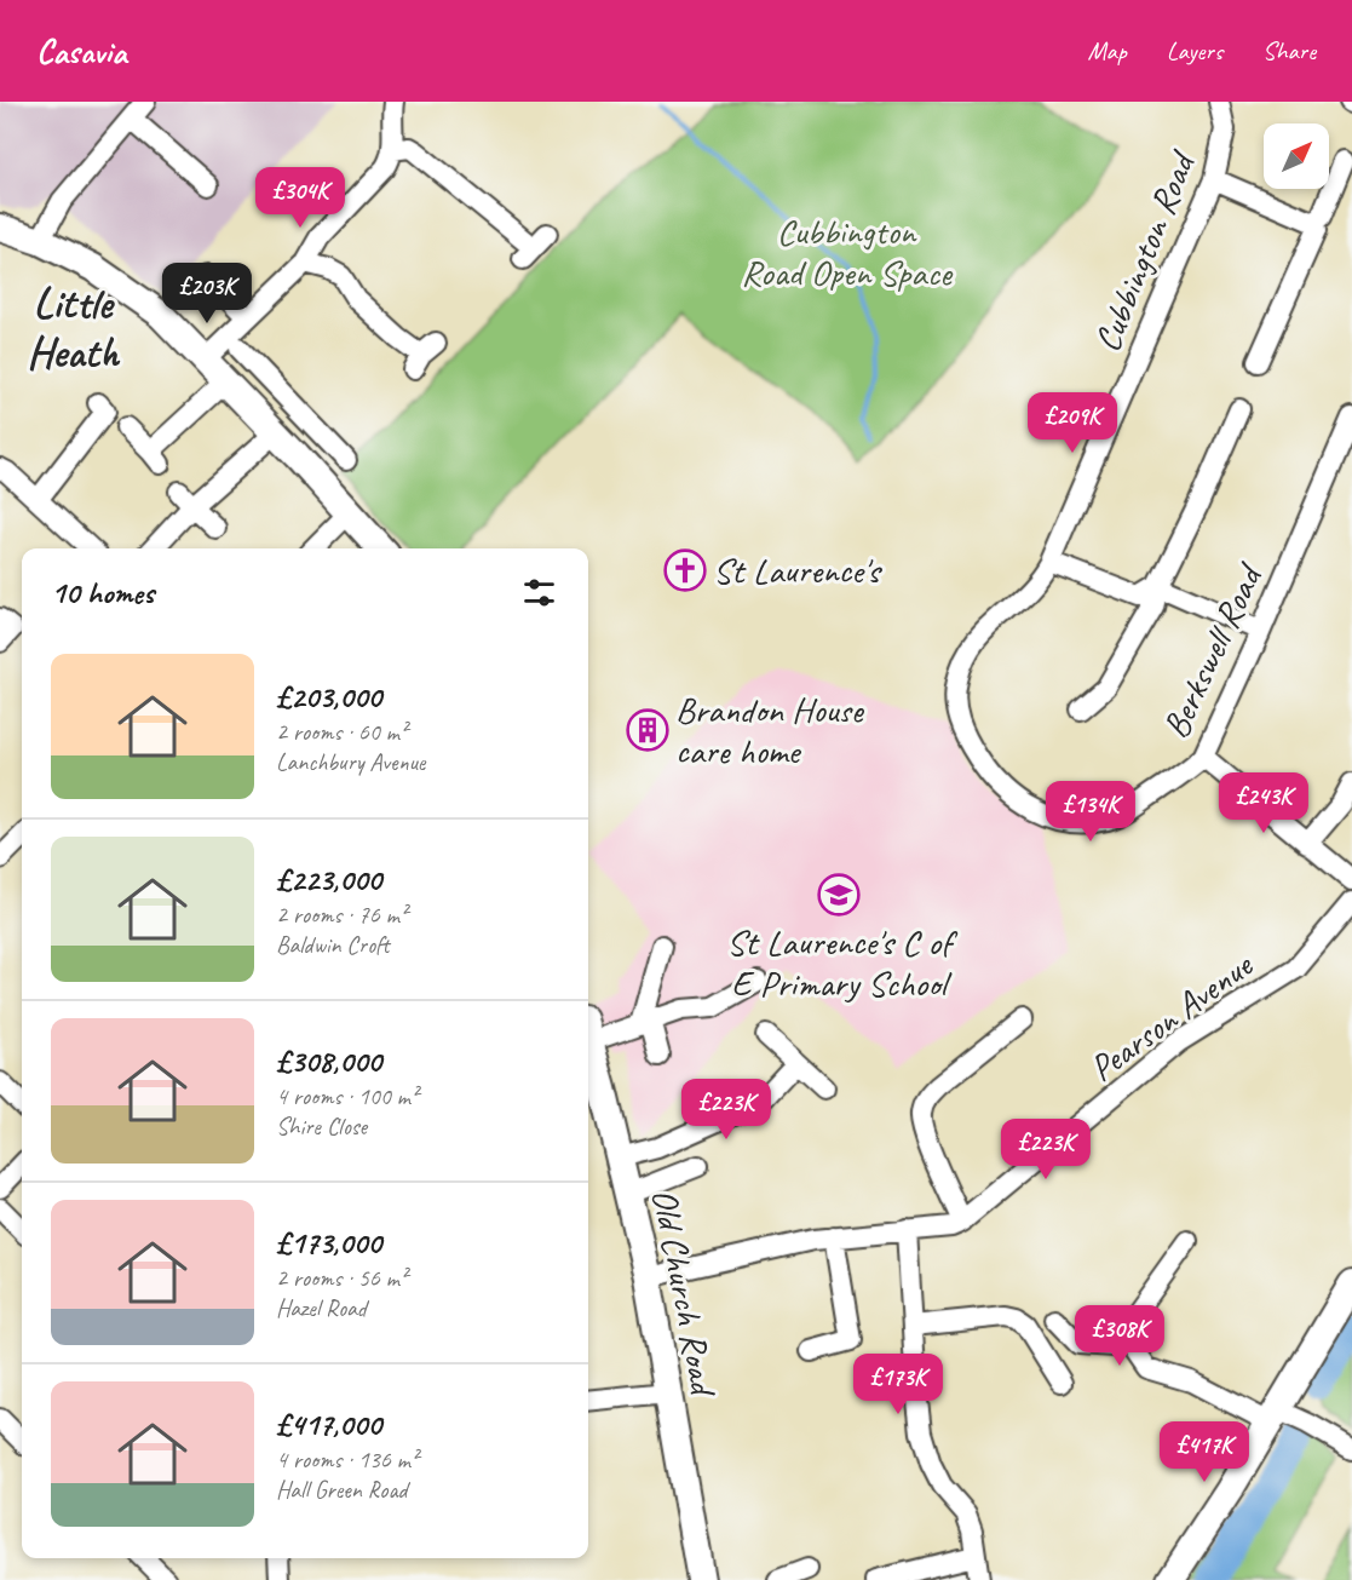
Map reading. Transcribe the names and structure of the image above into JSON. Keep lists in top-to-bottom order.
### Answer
{
  "streets": {
    "main road": ["Old Church Road"],
    "street": ["Cubbington Road", "Berkswell Road", "Pearson Avenue"]
  },
  "crossings": [
    ["Cubbington Road", "Berkswell Road"],
    ["Pearson Avenue", "Old Church Road"]
  ],
  "districts": ["Little Heath"],
  "parks": ["Cubbington Road Open Space"],
  "places": {
    "church": ["St Laurence's"],
    "building": ["Brandon House care home"],
    "school or university": ["St Laurence's C of E Primary School"]
  },
  "north": "top right",
  "page": {
    "header": "Casavia",
    "nav": ["Map", "Layers", "Share"],
    "price": [
      "£304K",
      "£203K",
      "£209K",
      "£243K",
      "£134K",
      "£223K",
      "£223K",
      "£308K",
      "£173K",
      "£417K"
    ],
    "heading": "10 homes",
    "list": [
      {
        "name": "£203,000",
        "note": "2 rooms · 60 m² · Lanchbury Avenue"
      },
      {
        "name": "£223,000",
        "note": "2 rooms · 76 m² · Baldwin Croft"
      },
      {
        "name": "£308,000",
        "note": "4 rooms · 100 m² · Shire Close"
      },
      {
        "name": "£173,000",
        "note": "2 rooms · 56 m² · Hazel Road"
      },
      {
        "name": "£417,000",
        "note": "4 rooms · 136 m² · Hall Green Road"
      }
    ]
  }
}
